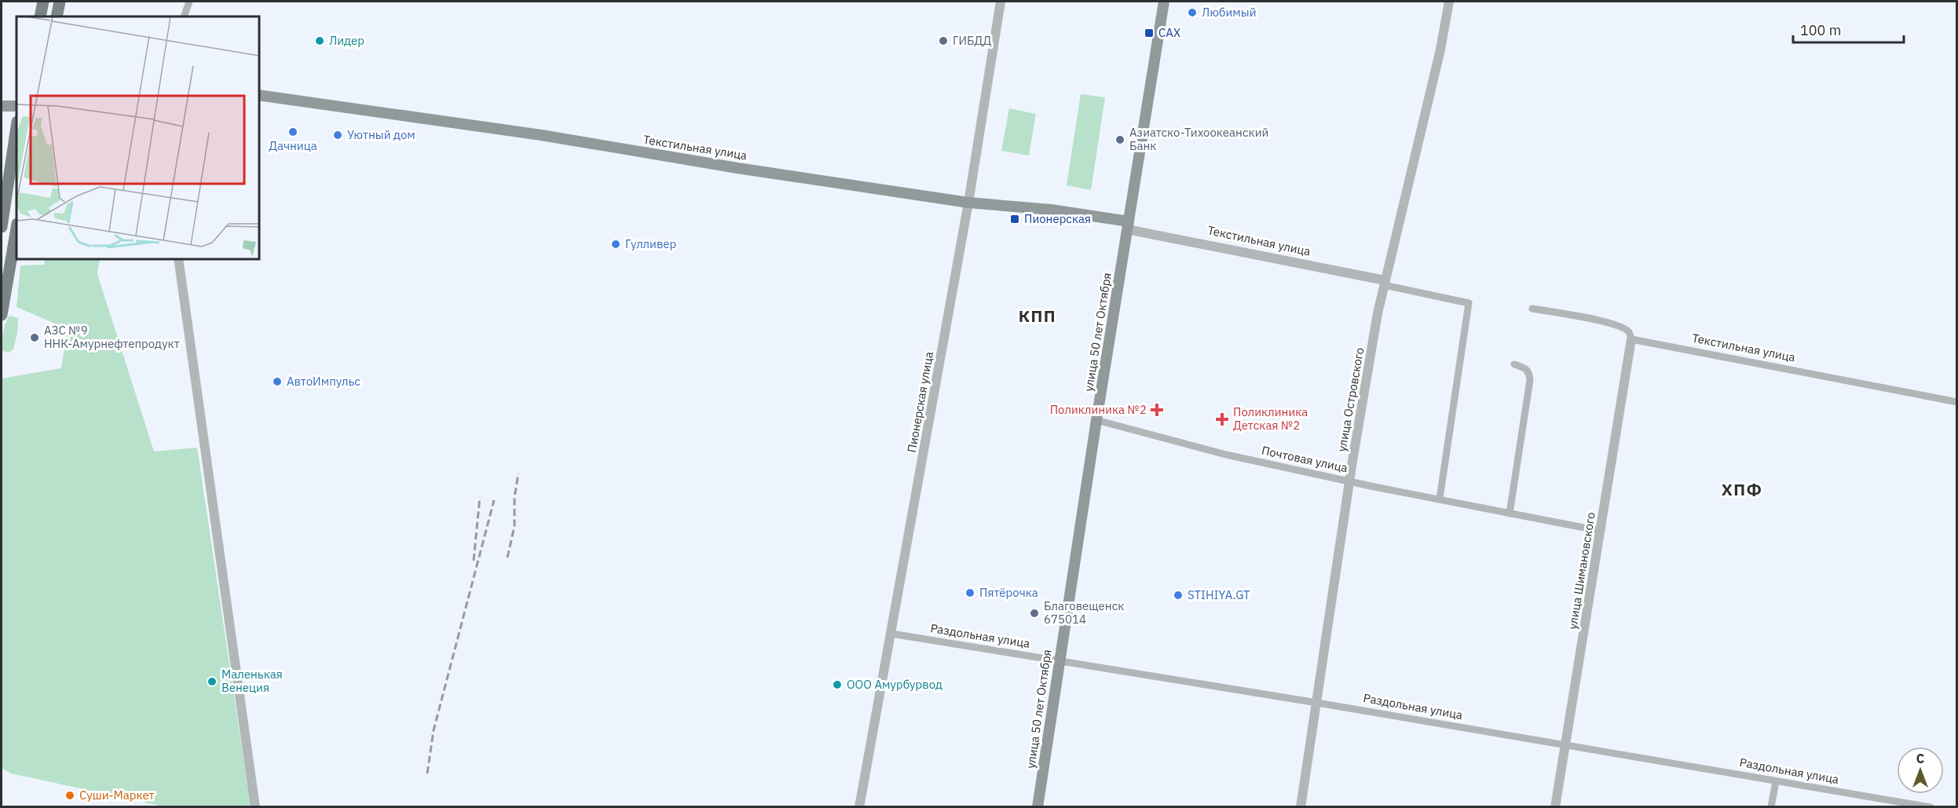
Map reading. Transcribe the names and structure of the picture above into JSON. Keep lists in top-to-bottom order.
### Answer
{
  "streets": {
    "main road": ["Текстильная улица", "улица 50 лет Октября"],
    "street": [
      "улица Островского",
      "Пионерская улица",
      "Почтовая улица",
      "улица Шимановского",
      "Раздольная улица"
    ]
  },
  "crossings": [
    ["Текстильная улица", "улица 50 лет Октября"],
    ["Текстильная улица", "улица Островского"],
    ["Текстильная улица", "Пионерская улица"],
    ["Текстильная улица", "Почтовая улица"],
    ["Текстильная улица", "улица Шимановского"],
    ["улица 50 лет Октября", "Почтовая улица"],
    ["улица 50 лет Октября", "Раздольная улица"],
    ["улица Островского", "Почтовая улица"],
    ["улица Островского", "Раздольная улица"],
    ["Пионерская улица", "Раздольная улица"],
    ["Почтовая улица", "улица Шимановского"],
    ["улица Шимановского", "Раздольная улица"]
  ],
  "districts": ["КПП", "ХПФ"],
  "places": {
    "other": [
      "Любимый",
      "Лидер",
      "ГИБДД",
      "Дачница",
      "Уютный дом",
      "Азиатско-Тихоокеанский Банк",
      "Гулливер",
      "АЗС №9 ННК-Амурнефтепродукт",
      "АвтоИмпульс",
      "Пятёрочка",
      "STIHIYA.GT",
      "Благовещенск 675014",
      "Маленькая Венеция",
      "ООО Амурбурвод",
      "Суши-Маркет"
    ],
    "transit": ["САХ", "Пионерская"],
    "health": ["Поликлиника №2", "Поликлиника Детская №2"]
  },
  "scale_bar": "100 m",
  "north": "top"
}
